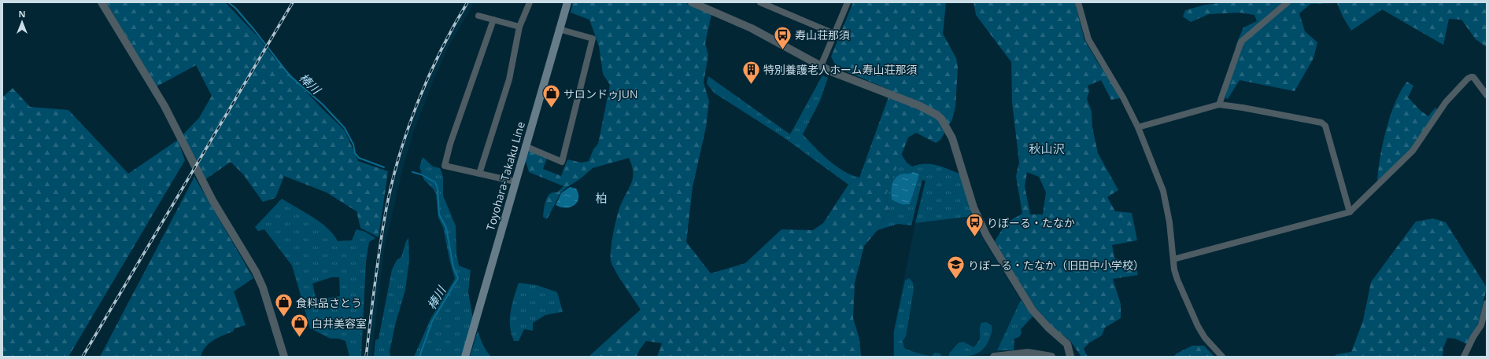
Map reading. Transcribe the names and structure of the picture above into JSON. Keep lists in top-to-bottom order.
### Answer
{
  "streets": {
    "main road": ["Toyohara-Takaku Line"]
  },
  "districts": ["秋山沢", "柏"],
  "water": ["棒川"],
  "places": {
    "bus stop": ["寿山荘那須", "りぼーる・たなか"],
    "building": ["特別養護老人ホーム寿山荘那須"],
    "shop": ["サロンドゥJUN", "食料品さとう", "白井美容室"],
    "school or university": ["りぼーる・たなか（旧田中小学校）"]
  },
  "north": "top"
}
